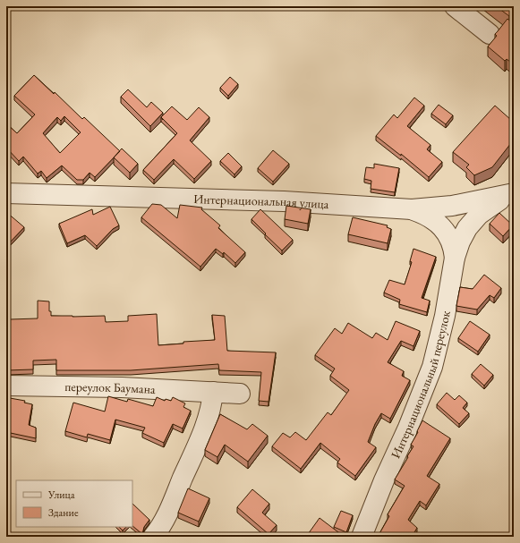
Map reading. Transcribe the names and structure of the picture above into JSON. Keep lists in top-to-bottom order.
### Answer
{
  "streets": {
    "street": ["Интернациональная улица", "Интернациональный переулок", "переулок Баумана"]
  },
  "crossings": [
    ["Интернациональная улица", "Интернациональный переулок"]
  ],
  "legend": ["Улица", "Здание"]
}
